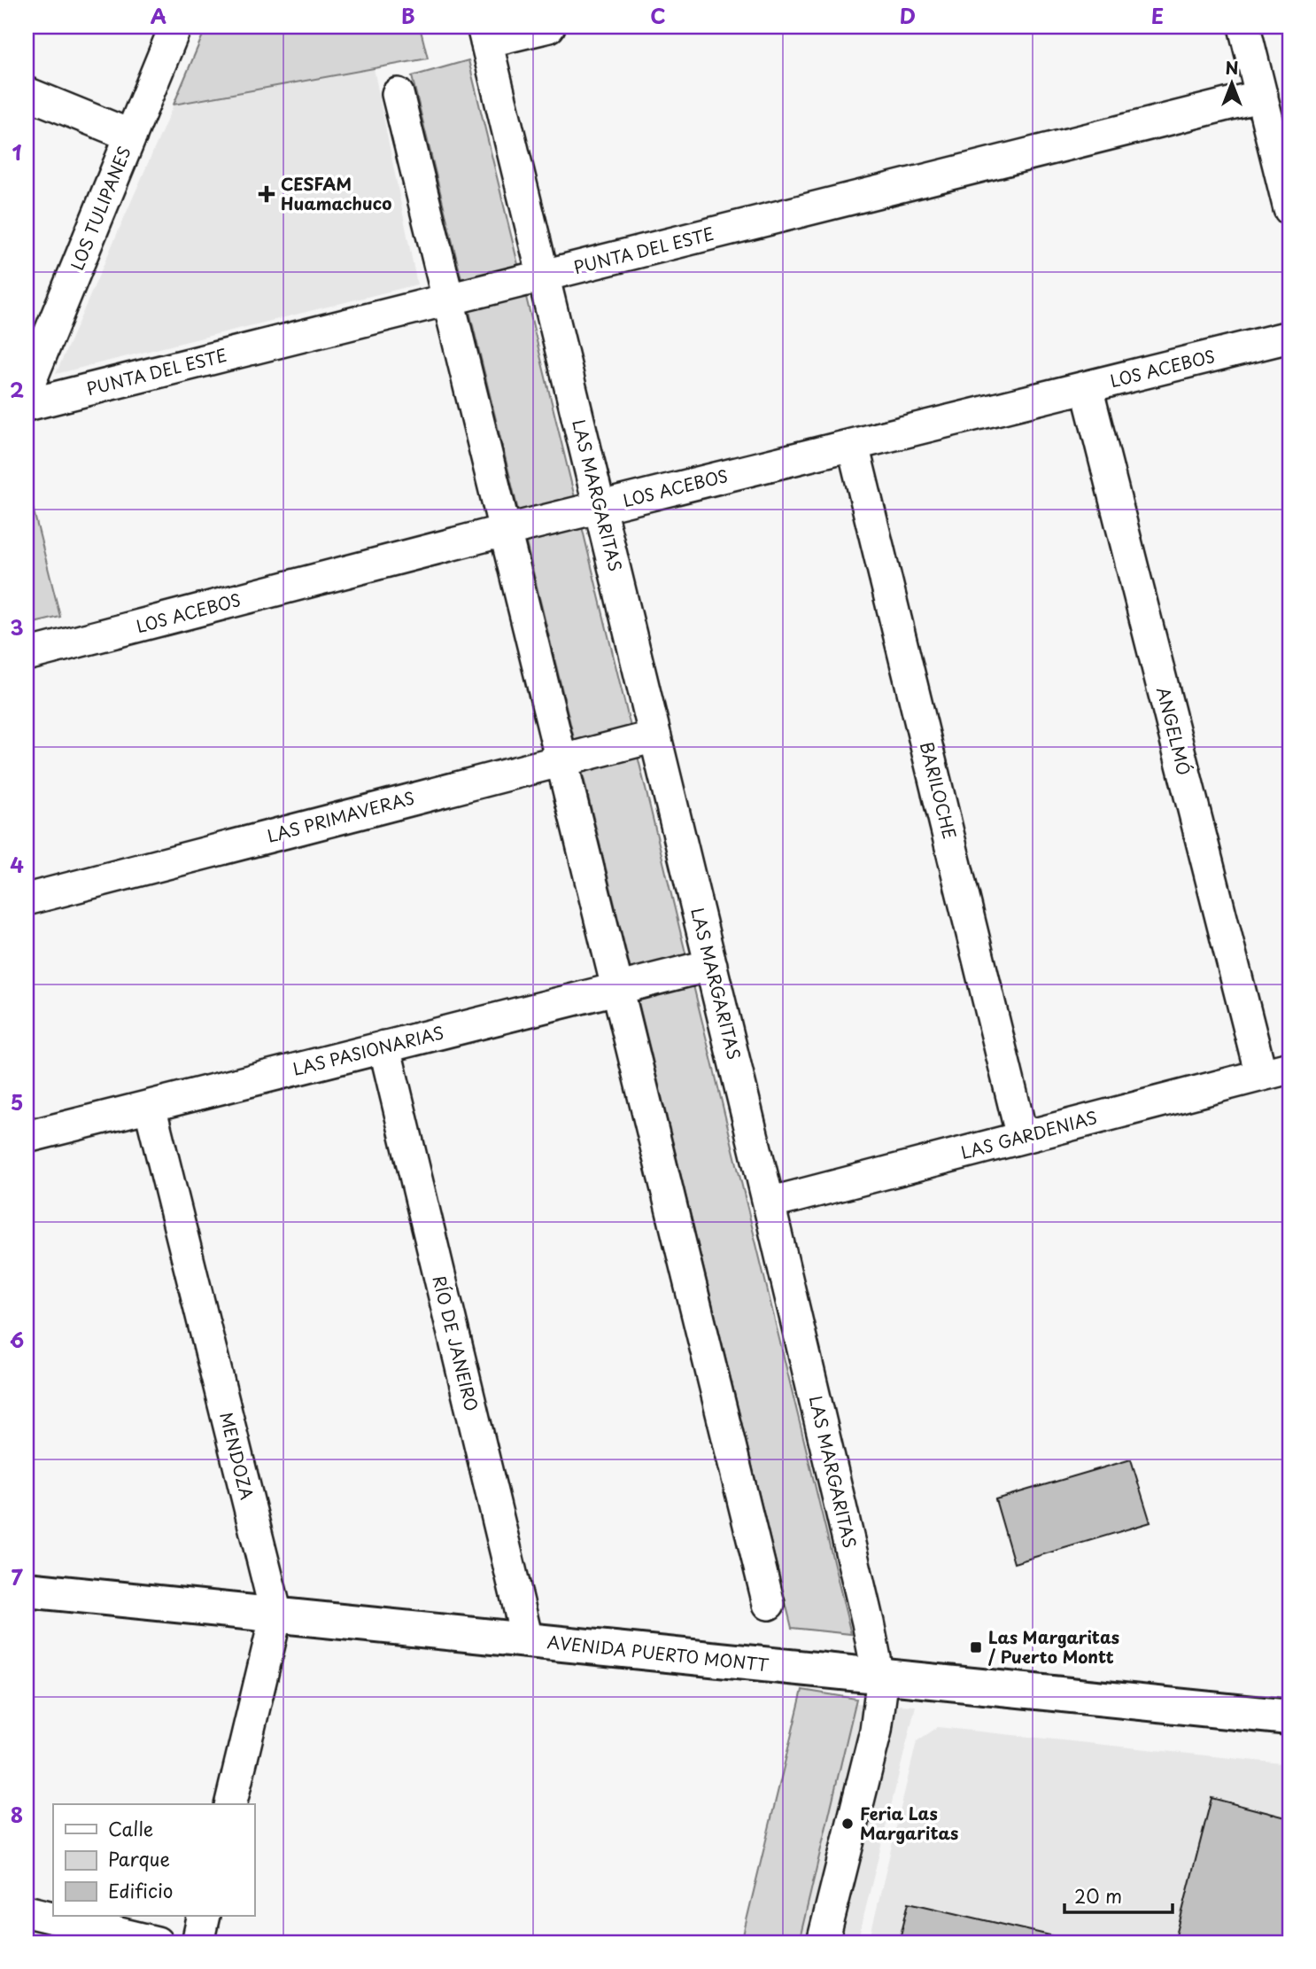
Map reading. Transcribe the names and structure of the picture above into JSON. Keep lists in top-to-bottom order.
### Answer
{
  "streets": {
    "street": [
      "LOS TULIPANES",
      "PUNTA DEL ESTE",
      "LOS ACEBOS",
      "LAS MARGARITAS",
      "ANGELMÓ",
      "BARILOCHE",
      "LAS PRIMAVERAS",
      "LAS PASIONARIAS",
      "LAS GARDENIAS",
      "RÍO DE JANEIRO",
      "MENDOZA",
      "AVENIDA PUERTO MONTT"
    ]
  },
  "crossings": [
    ["PUNTA DEL ESTE", "LAS MARGARITAS"],
    ["LOS ACEBOS", "LAS MARGARITAS"],
    ["LOS ACEBOS", "ANGELMÓ"],
    ["LOS ACEBOS", "BARILOCHE"],
    ["LAS MARGARITAS", "LAS PRIMAVERAS"],
    ["LAS MARGARITAS", "LAS PASIONARIAS"],
    ["LAS MARGARITAS", "LAS GARDENIAS"],
    ["LAS MARGARITAS", "AVENIDA PUERTO MONTT"],
    ["ANGELMÓ", "LAS GARDENIAS"],
    ["BARILOCHE", "LAS GARDENIAS"],
    ["LAS PASIONARIAS", "RÍO DE JANEIRO"],
    ["LAS PASIONARIAS", "MENDOZA"],
    ["RÍO DE JANEIRO", "AVENIDA PUERTO MONTT"],
    ["MENDOZA", "AVENIDA PUERTO MONTT"]
  ],
  "places": {
    "health": ["CESFAM Huamachuco"],
    "transit": ["Las Margaritas / Puerto Montt"],
    "other": ["Feria Las Margaritas"]
  },
  "legend": ["Calle", "Parque", "Edificio"],
  "scale_bar": "20 m",
  "north": "top",
  "grid": {
    "columns": [
      "A",
      "B",
      "C",
      "D",
      "E"
    ],
    "rows": [
      "1",
      "2",
      "3",
      "4",
      "5",
      "6",
      "7",
      "8"
    ]
  }
}
